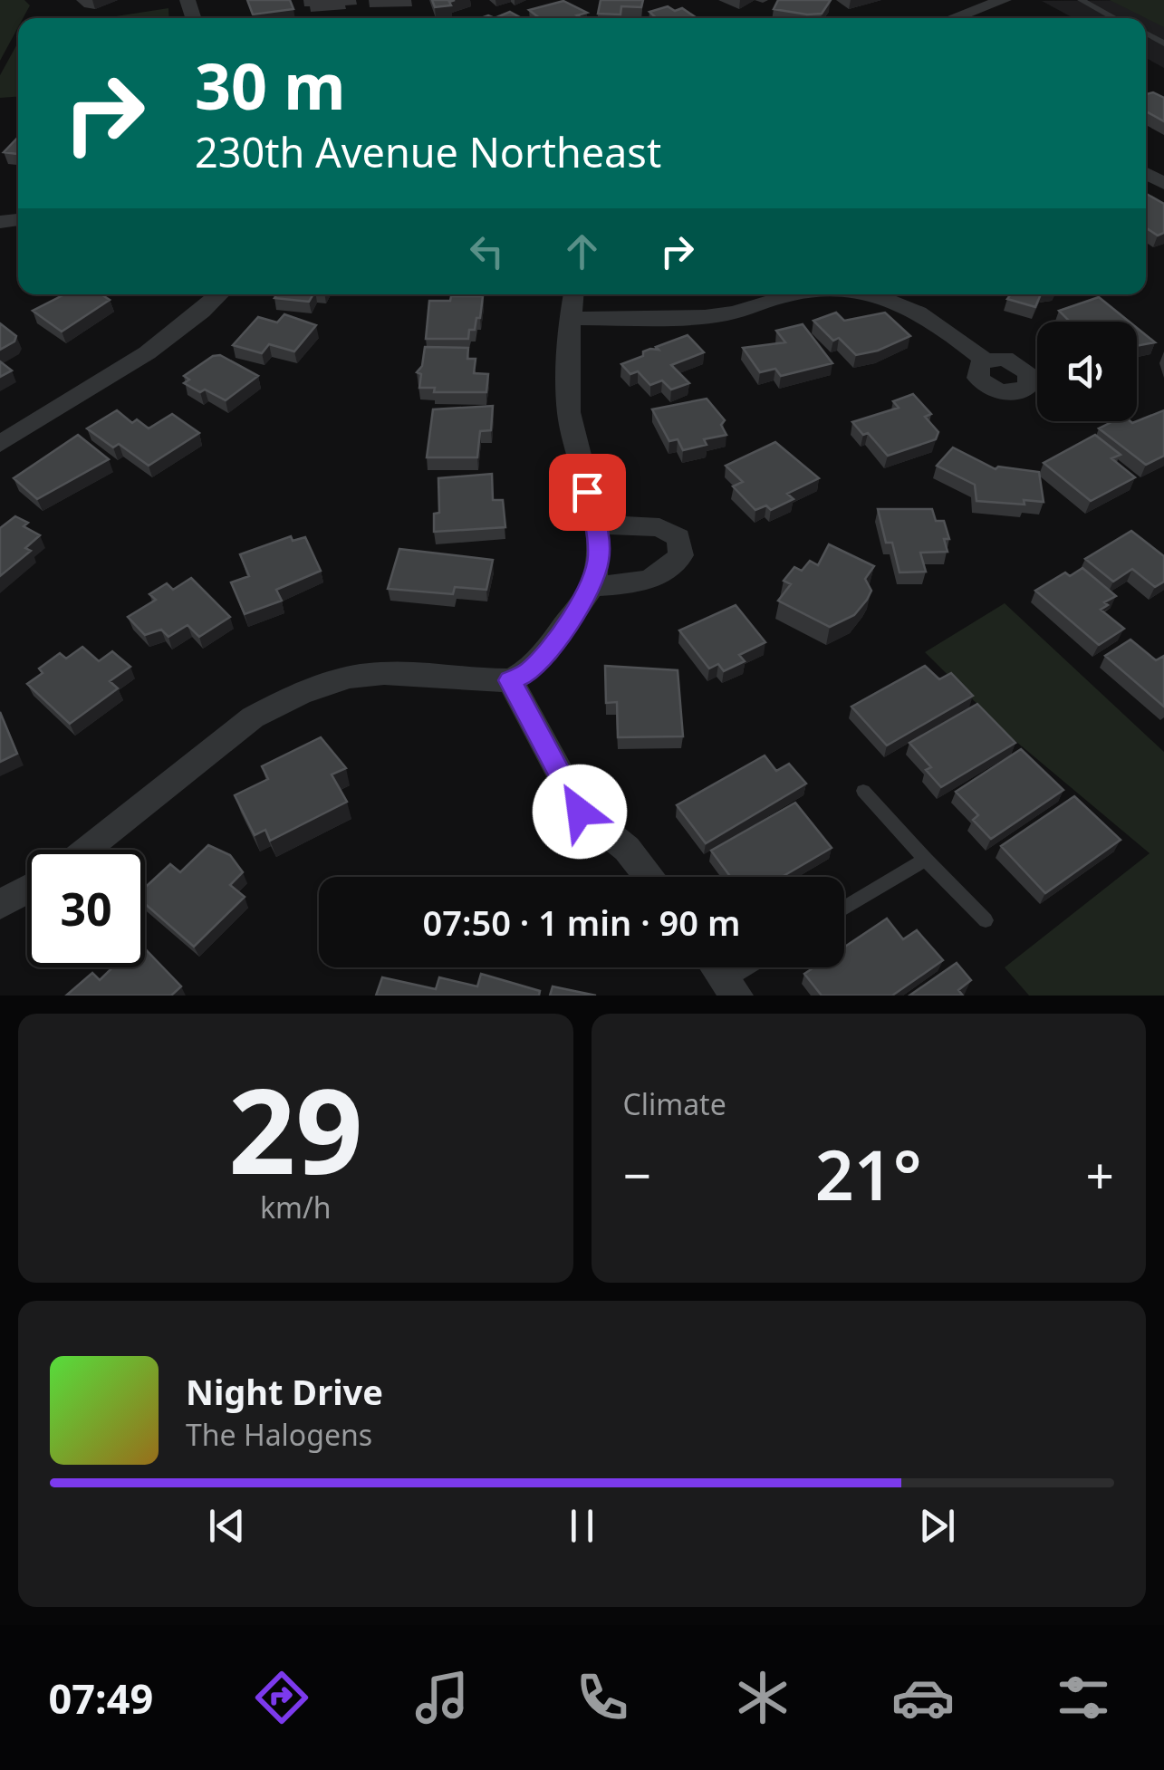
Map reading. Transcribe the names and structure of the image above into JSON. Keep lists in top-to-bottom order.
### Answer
{
  "page": {
    "turn": ["30 m", "230th Avenue Northeast"],
    "limit": "30",
    "trip": "07:50 · 1 min · 90 m",
    "tile": [
      ["29", "km/h"],
      "Climate"
    ],
    "heat": ["−", "21°", "+"],
    "song": ["Night Drive", "The Halogens"],
    "tabs": "07:49"
  }
}
